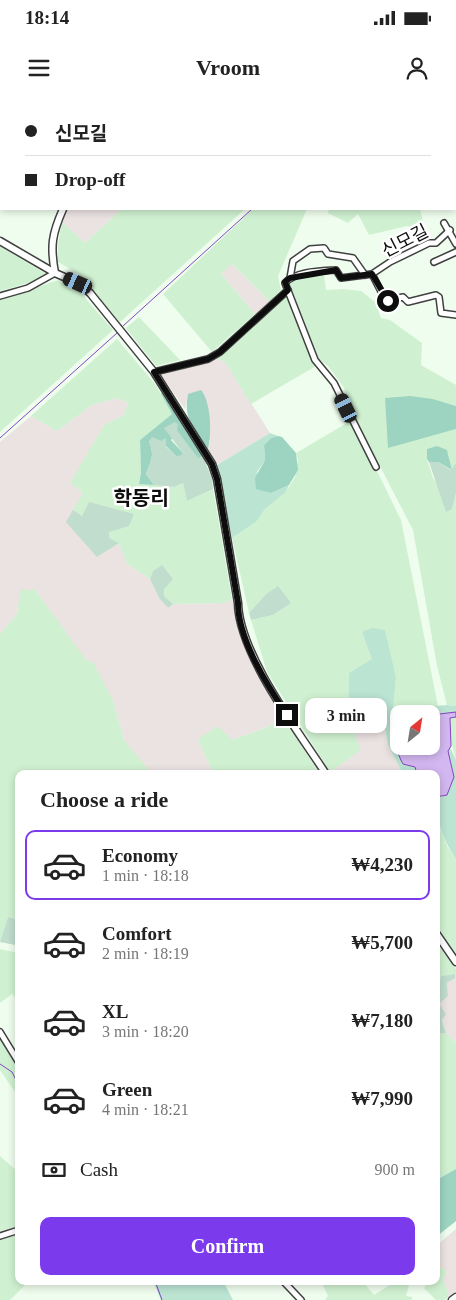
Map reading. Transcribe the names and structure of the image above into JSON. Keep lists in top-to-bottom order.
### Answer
{
  "streets": {
    "street": ["신모길"]
  },
  "districts": ["학동리"],
  "north": "top right",
  "page": {
    "status": "18:14",
    "header": "Vroom",
    "banner": ["신모길", "Drop-off"],
    "bubble": "3 min",
    "heading": "Choose a ride",
    "list": [
      {
        "name": "Economy",
        "note": "1 min · 18:18",
        "value": "₩4,230"
      },
      {
        "name": "Comfort",
        "note": "2 min · 18:19",
        "value": "₩5,700"
      },
      {
        "name": "XL",
        "note": "3 min · 18:20",
        "value": "₩7,180"
      },
      {
        "name": "Green",
        "note": "4 min · 18:21",
        "value": "₩7,990"
      }
    ],
    "pay": ["Cash", "900 m"],
    "buttons": "Confirm"
  }
}
